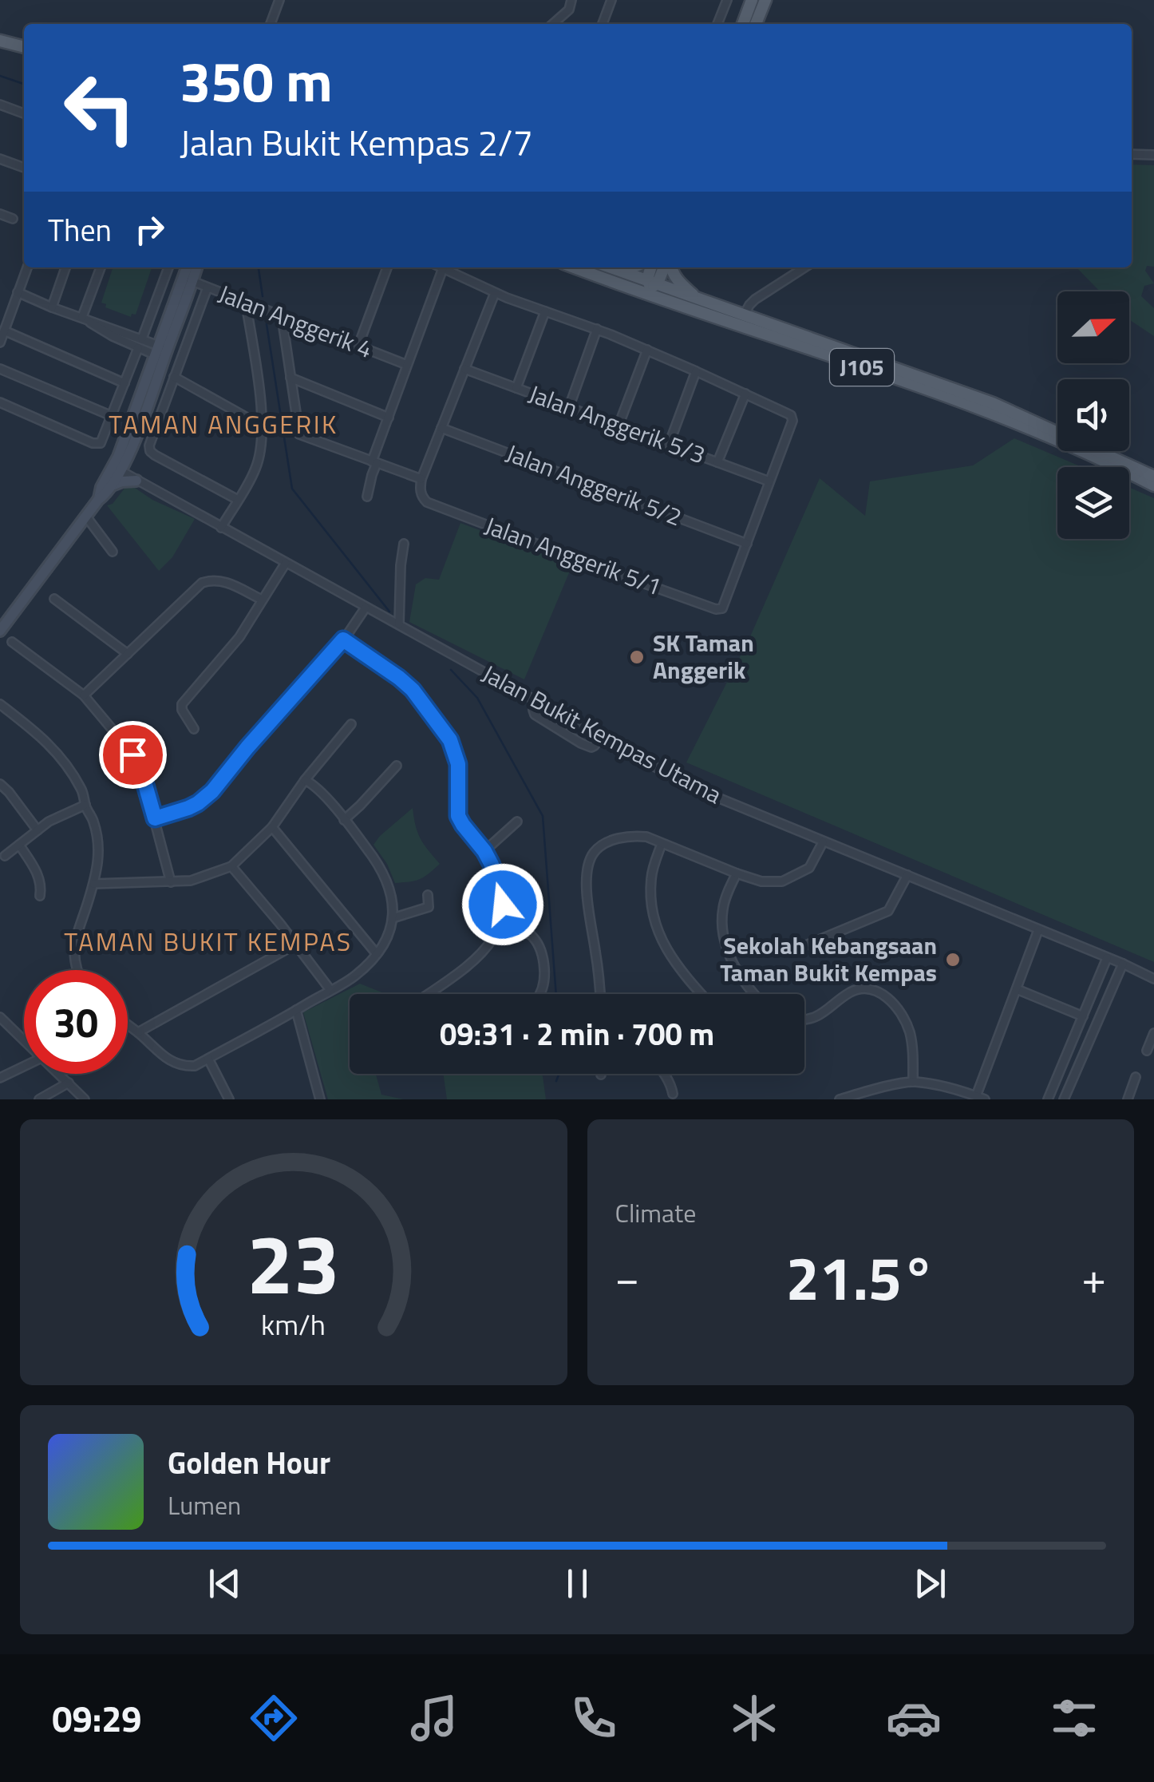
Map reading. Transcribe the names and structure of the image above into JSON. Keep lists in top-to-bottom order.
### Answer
{
  "streets": {
    "main road": ["J105"],
    "street": [
      "Jalan Anggerik 4",
      "Jalan Anggerik 5/3",
      "Jalan Anggerik 5/2",
      "Jalan Anggerik 5/1",
      "Jalan Bukit Kempas Utama"
    ]
  },
  "crossings": [
    ["Jalan Anggerik 5/2", "Jalan Anggerik 5/1"]
  ],
  "districts": ["TAMAN ANGGERIK", "TAMAN BUKIT KEMPAS"],
  "places": ["SK Taman Anggerik", "Sekolah Kebangsaan Taman Bukit Kempas"],
  "north": "right",
  "page": {
    "turn": ["350 m", "Jalan Bukit Kempas 2/7"],
    "then": "Then",
    "limit": "30",
    "trip": "09:31 · 2 min · 700 m",
    "tile": "Climate",
    "heat": ["−", "21.5°", "+"],
    "song": ["Golden Hour", "Lumen"],
    "tabs": "09:29",
    "gauge": ["23", "km/h"]
  }
}
